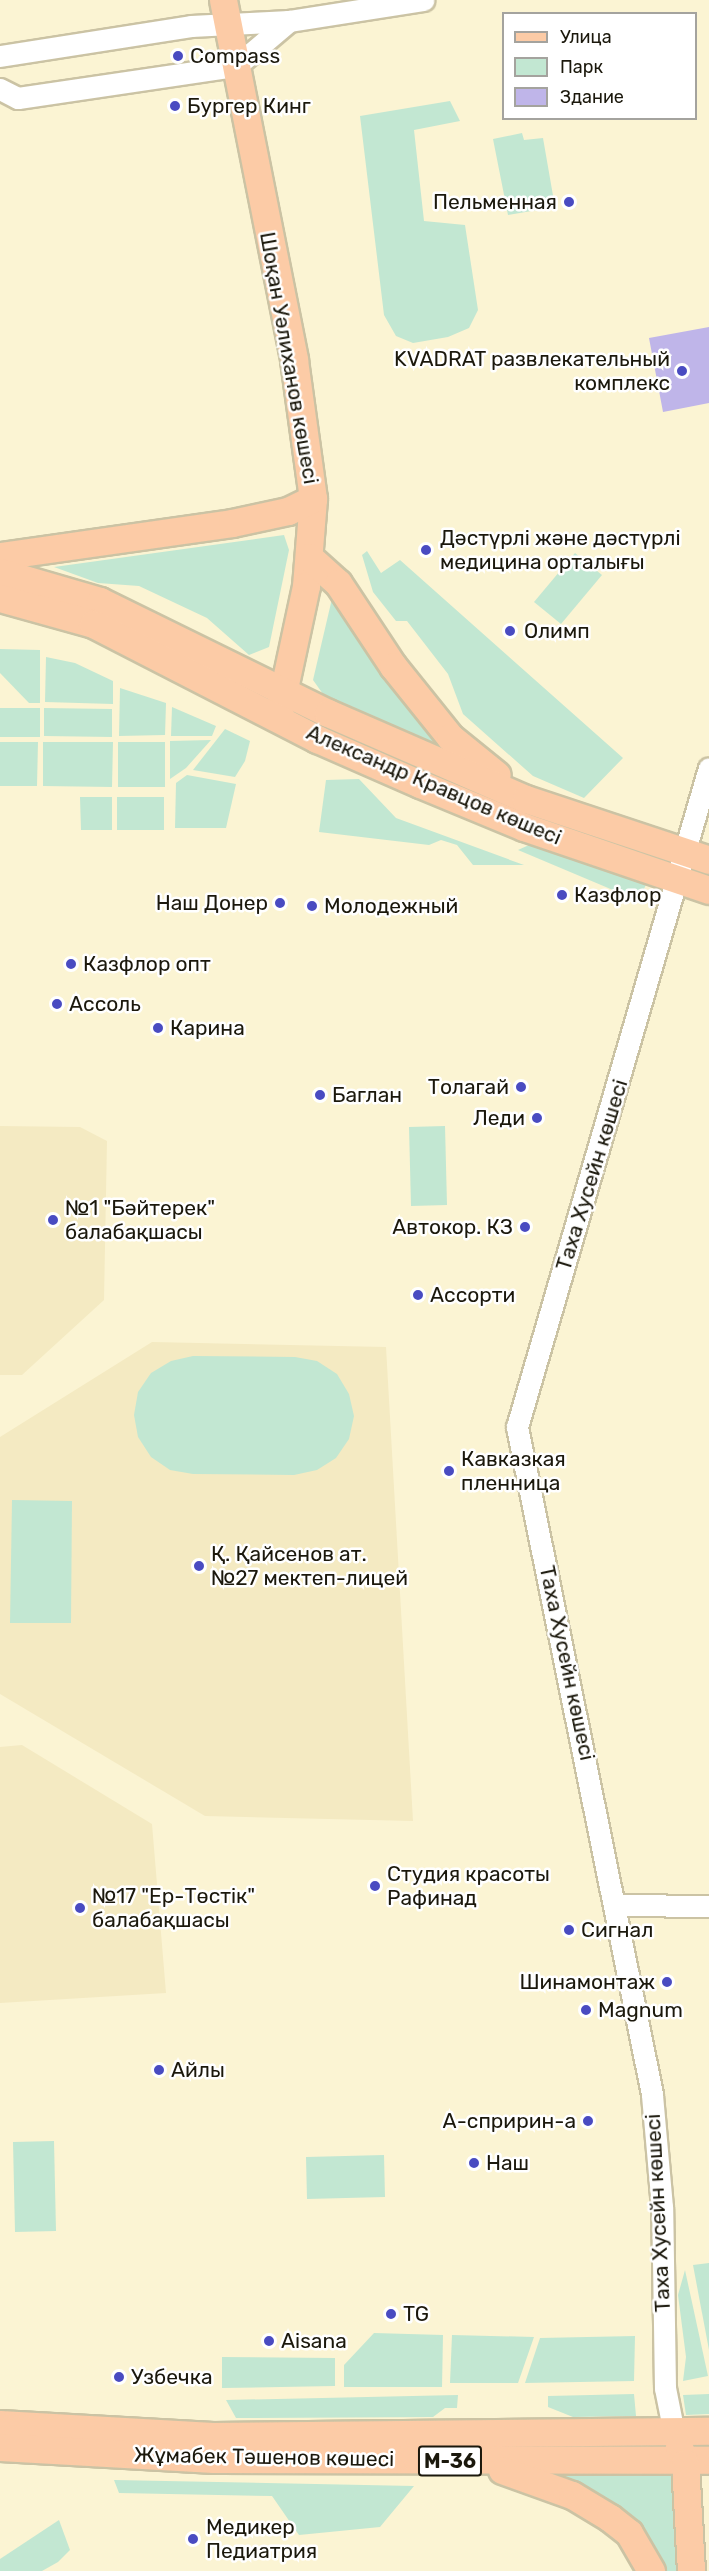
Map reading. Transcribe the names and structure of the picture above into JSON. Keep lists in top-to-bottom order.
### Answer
{
  "streets": {
    "main road": [
      "Шоқан Уәлиханов көшесі",
      "Александр Кравцов көшесі",
      "Таха Хусейн көшесі",
      "Жұмабек Тәшенов көшесі",
      "M-36"
    ]
  },
  "crossings": [
    ["Шоқан Уәлиханов көшесі", "Александр Кравцов көшесі"],
    ["Александр Кравцов көшесі", "Таха Хусейн көшесі"],
    ["Таха Хусейн көшесі", "Жұмабек Тәшенов көшесі"]
  ],
  "places": [
    "Compass",
    "Бургер Кинг",
    "Пельменная",
    "KVADRAT развлекательный комплекс",
    "Дәстүрлі және дәстүрлі медицина орталығы",
    "Олимп",
    "Казфлор",
    "Наш Донер",
    "Молодежный",
    "Казфлор опт",
    "Ассоль",
    "Карина",
    "Толагай",
    "Баглан",
    "Леди",
    "№1 \"Бәйтерек\" балабақшасы",
    "Автокор. КЗ",
    "Ассорти",
    "Кавказкая пленница",
    "Қ. Қайсенов ат. №27 мектеп-лицей",
    "Студия красоты Рафинад",
    "№17 \"Ер-Төстік\" балабақшасы",
    "Сигнал",
    "Шинамонтаж",
    "Magnum",
    "Айлы",
    "А-спририн-а",
    "Наш",
    "TG",
    "Aisana",
    "Узбечка",
    "Медикер Педиатрия"
  ],
  "legend": ["Улица", "Парк", "Здание"]
}
